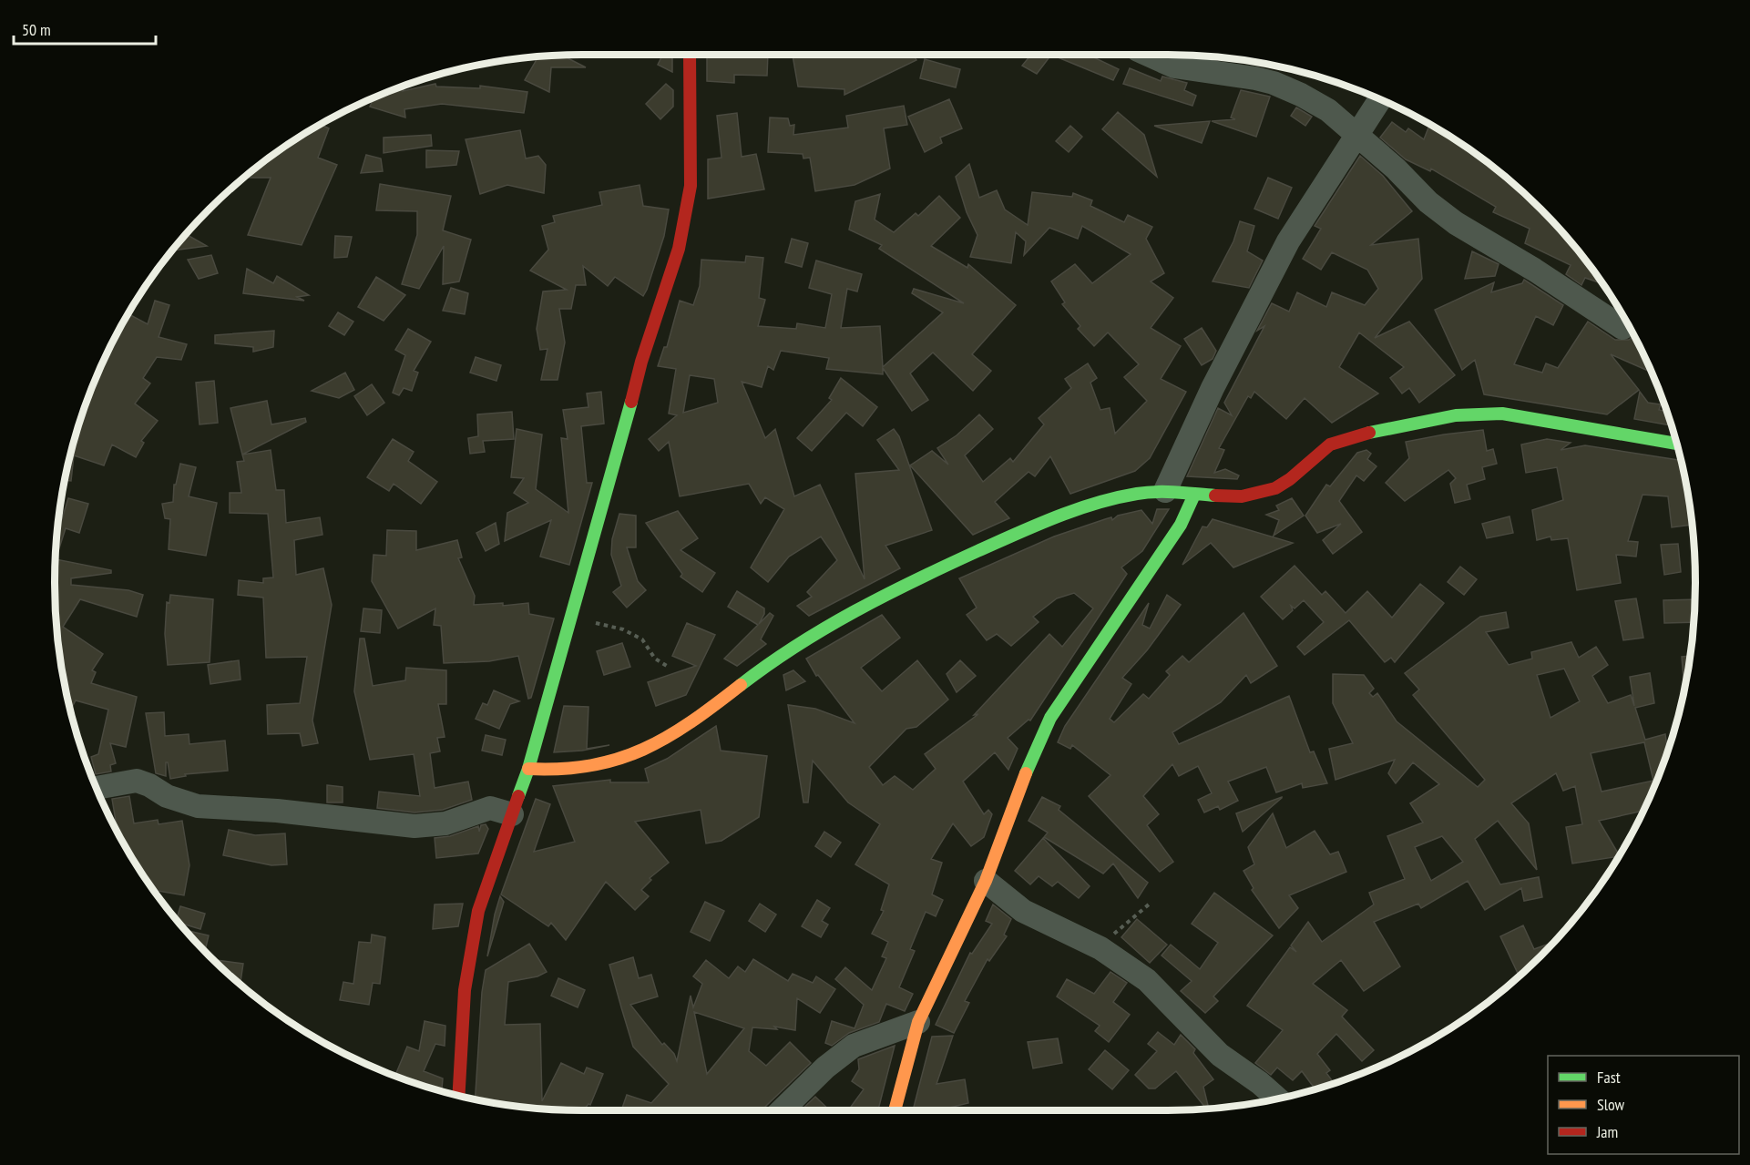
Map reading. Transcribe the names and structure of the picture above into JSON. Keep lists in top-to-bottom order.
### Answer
{
  "legend": ["Fast", "Slow", "Jam"],
  "scale_bar": "50 m"
}
